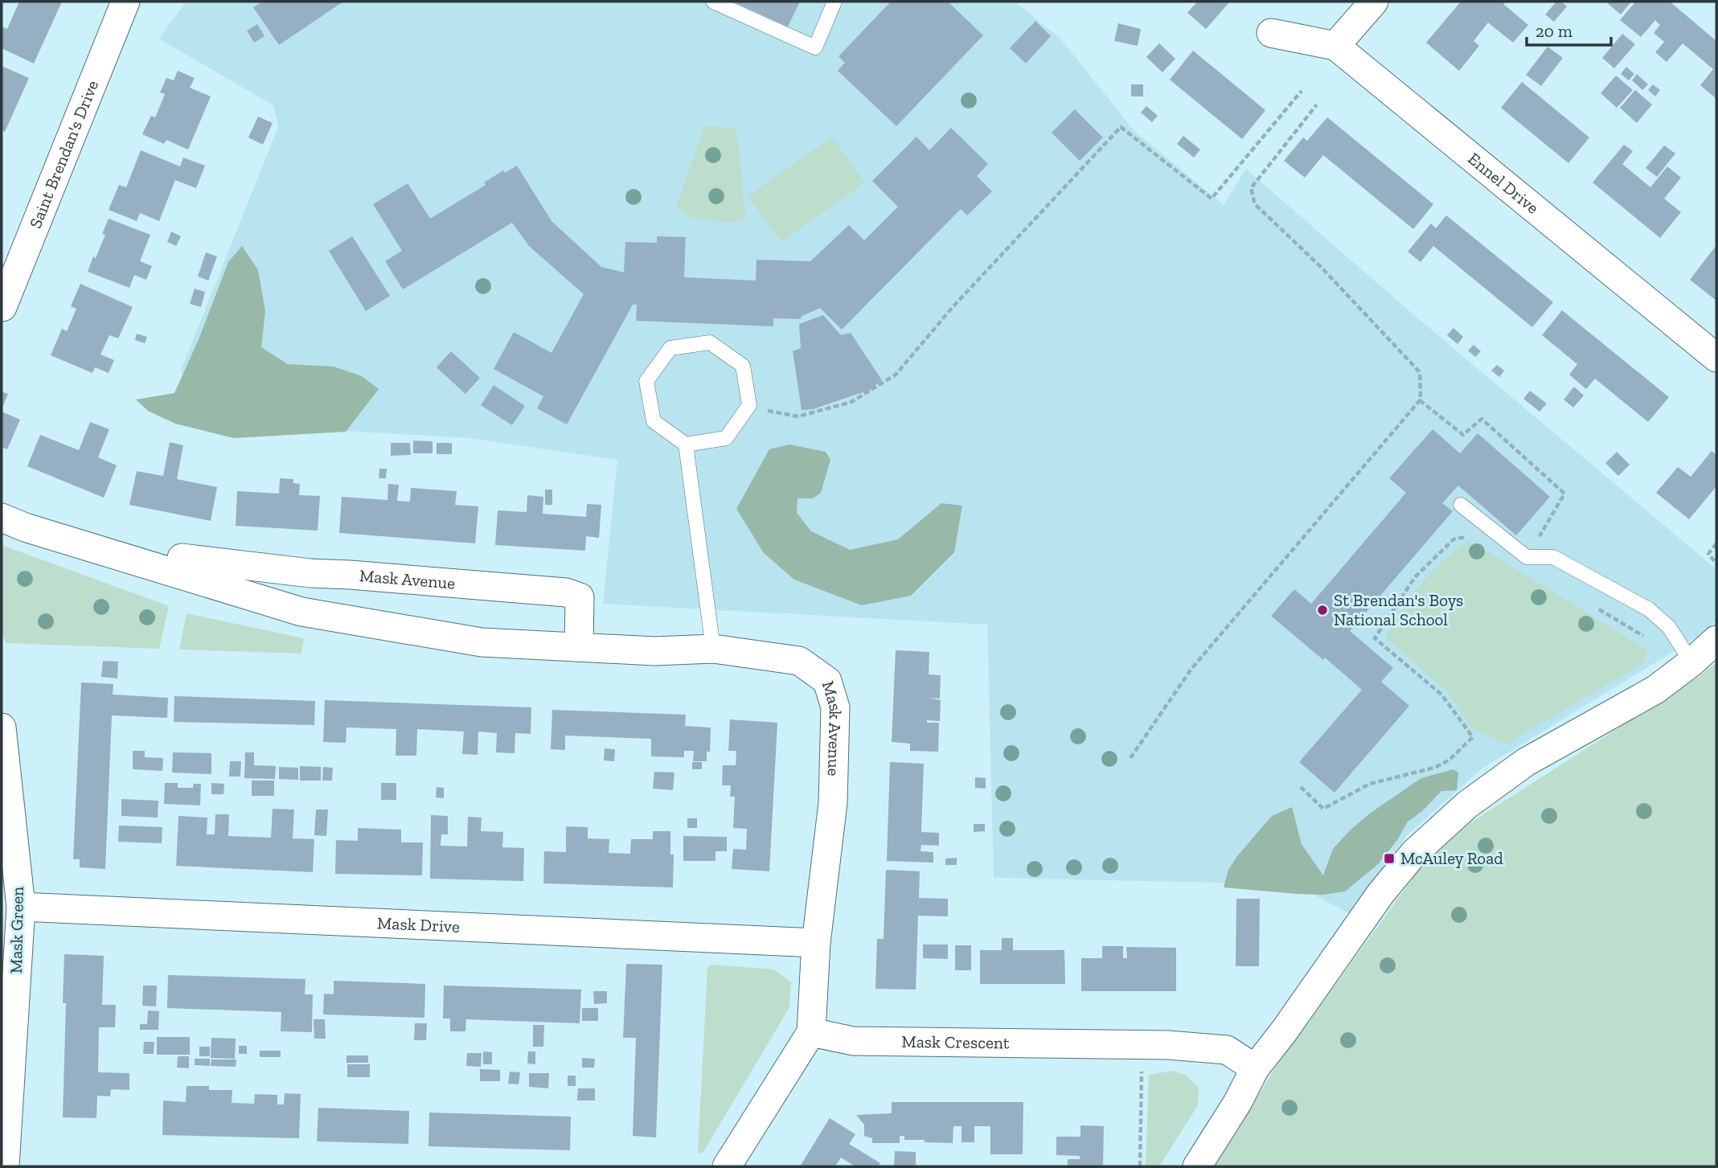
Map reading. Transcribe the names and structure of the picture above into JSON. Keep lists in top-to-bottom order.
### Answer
{
  "streets": {
    "street": [
      "Saint Brendan's Drive",
      "Ennel Drive",
      "Mask Avenue",
      "Mask Drive",
      "Mask Green",
      "Mask Crescent"
    ]
  },
  "crossings": [
    ["Mask Avenue", "Mask Drive"],
    ["Mask Avenue", "Mask Crescent"],
    ["Mask Drive", "Mask Green"]
  ],
  "places": {
    "other": ["St Brendan's Boys National School"],
    "transit": ["McAuley Road"]
  },
  "scale_bar": "20 m"
}
